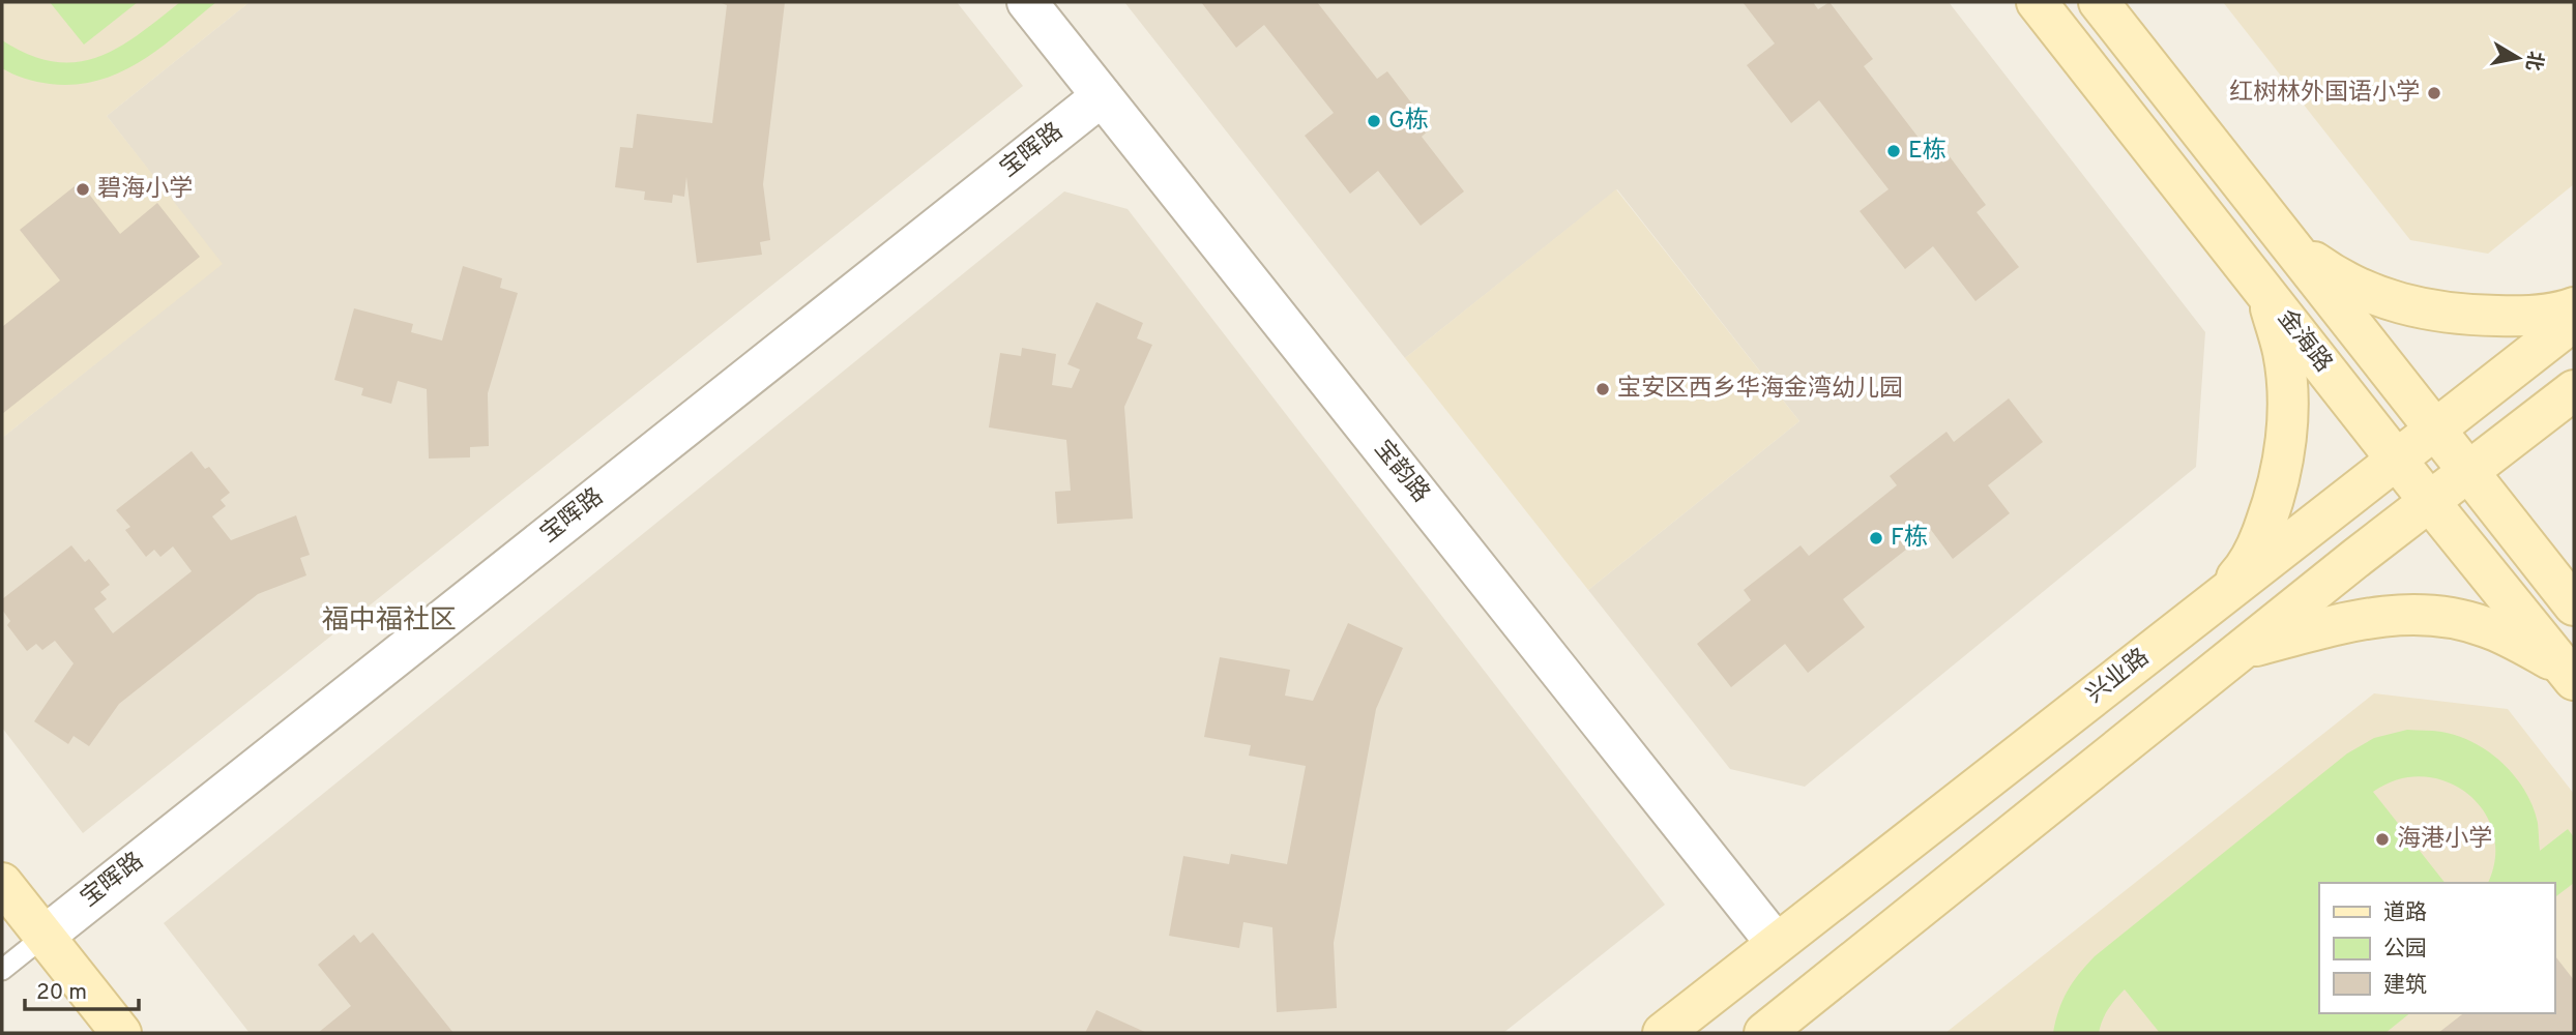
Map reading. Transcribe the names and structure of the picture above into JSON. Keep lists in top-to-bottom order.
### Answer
{
  "streets": {
    "main road": ["金海路", "兴业路"],
    "street": ["宝晖路", "宝韵路"]
  },
  "crossings": [
    ["宝晖路", "宝韵路"],
    ["金海路", "兴业路"],
    ["宝韵路", "兴业路"]
  ],
  "districts": ["福中福社区"],
  "places": [
    "红树林外国语小学",
    "G栋",
    "E栋",
    "碧海小学",
    "宝安区西乡华海金湾幼儿园",
    "F栋",
    "海港小学"
  ],
  "legend": ["道路", "公园", "建筑"],
  "scale_bar": "20 m",
  "north": "right"
}
